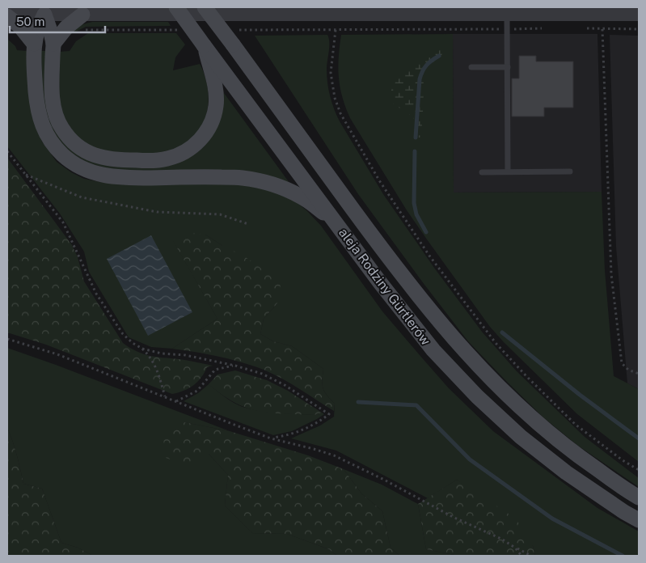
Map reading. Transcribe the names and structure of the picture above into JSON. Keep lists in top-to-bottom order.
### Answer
{
  "streets": {
    "main road": ["aleja Rodziny Gürtlerów"]
  },
  "scale_bar": "50 m"
}
